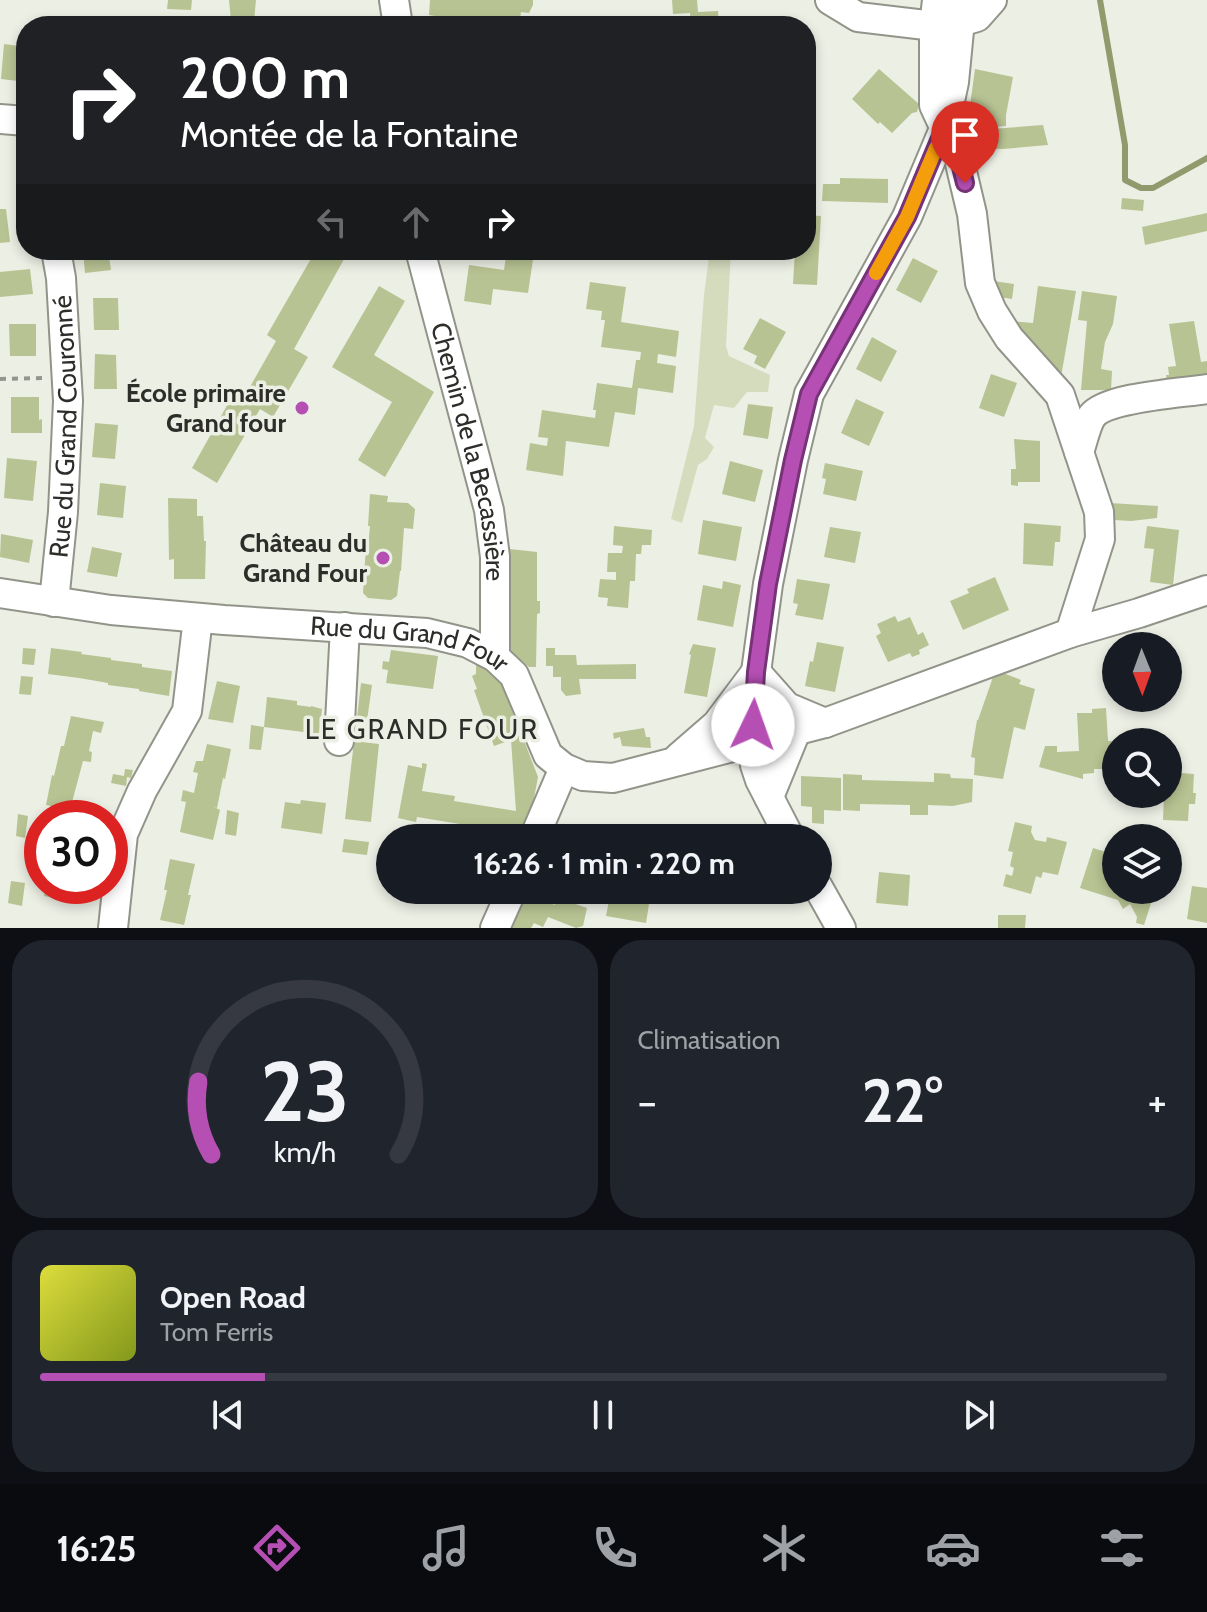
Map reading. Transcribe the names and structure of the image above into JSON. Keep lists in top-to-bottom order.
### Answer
{
  "streets": {
    "street": ["Rue du Grand Couronné", "Chemin de la Becassière", "Rue du Grand Four"]
  },
  "crossings": [
    ["Rue du Grand Couronné", "Rue du Grand Four"],
    ["Chemin de la Becassière", "Rue du Grand Four"]
  ],
  "districts": ["LE GRAND FOUR"],
  "places": ["École primaire Grand four", "Château du Grand Four"],
  "north": "bottom",
  "page": {
    "turn": ["200 m", "Montée de la Fontaine"],
    "limit": "30",
    "trip": "16:26 · 1 min · 220 m",
    "tile": "Climatisation",
    "heat": ["−", "22°", "+"],
    "song": ["Open Road", "Tom Ferris"],
    "tabs": "16:25",
    "gauge": ["23", "km/h"]
  }
}
